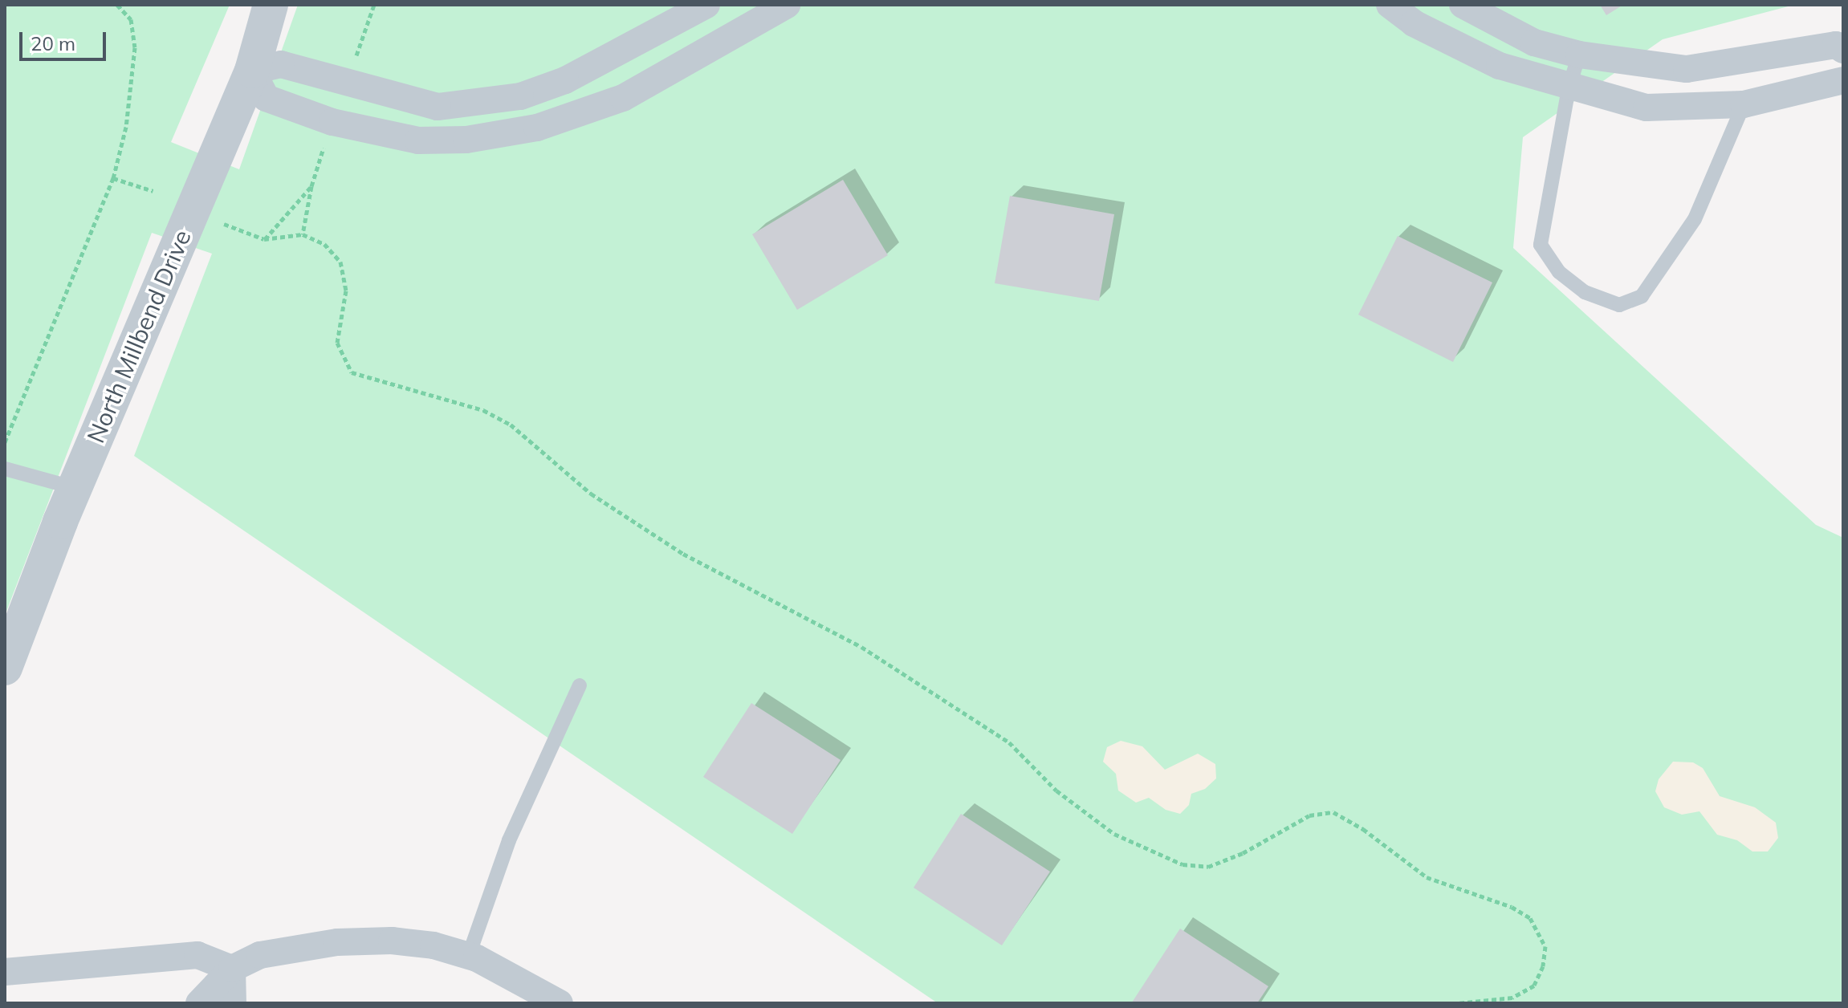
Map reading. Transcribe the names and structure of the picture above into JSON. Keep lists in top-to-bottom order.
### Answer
{
  "streets": {
    "street": ["North Millbend Drive"]
  },
  "scale_bar": "20 m"
}
